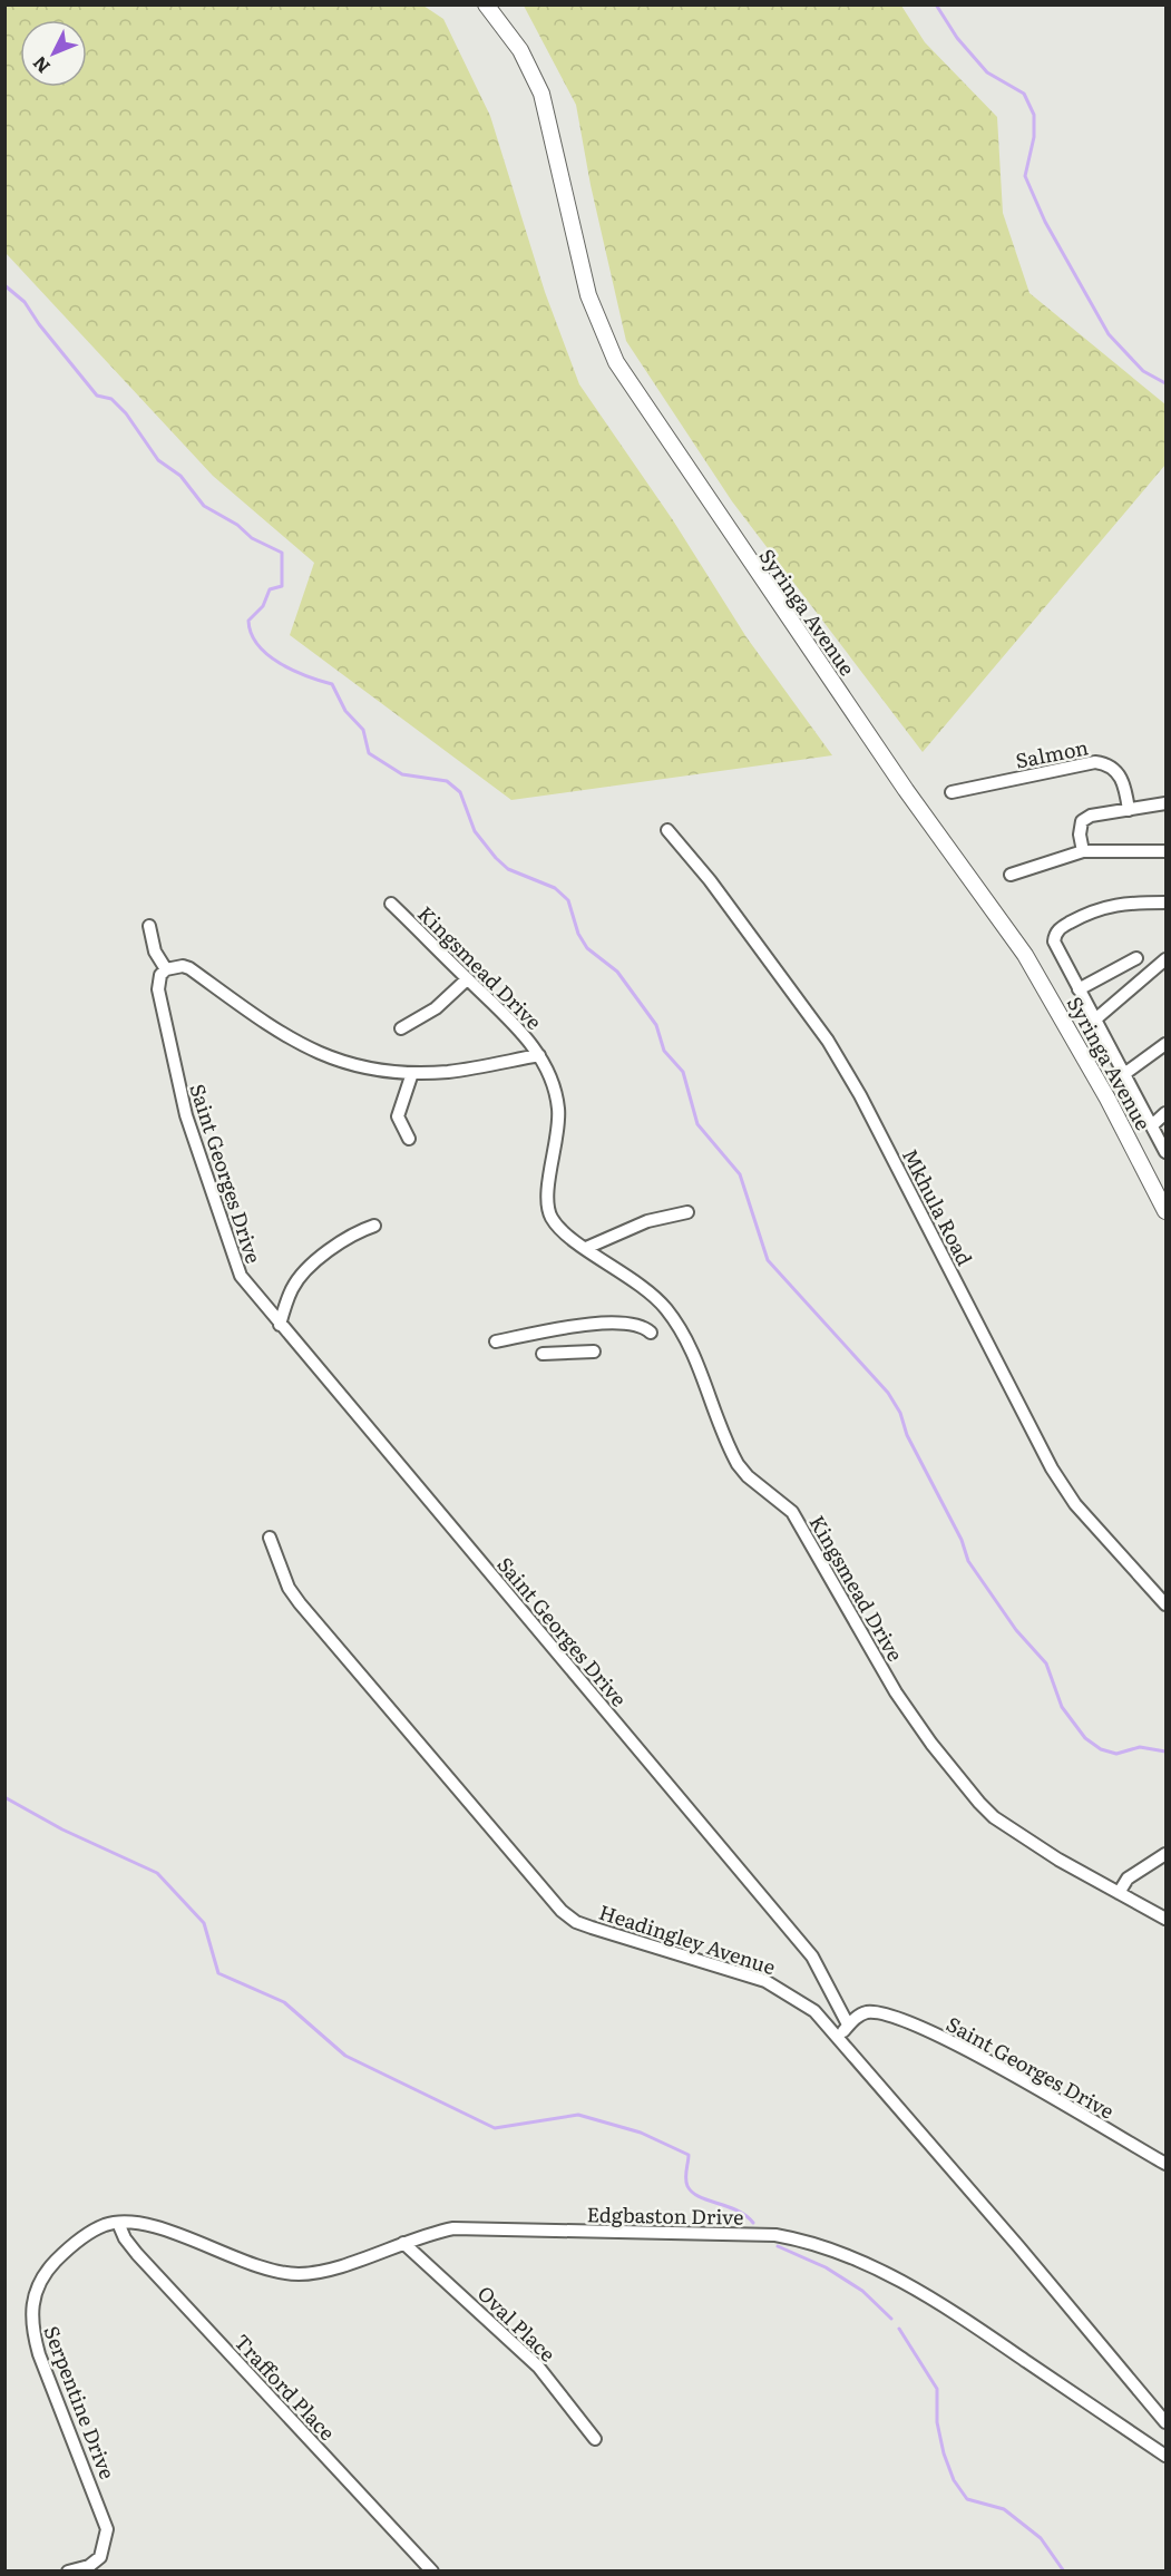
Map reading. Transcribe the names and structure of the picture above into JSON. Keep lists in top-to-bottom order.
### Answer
{
  "streets": {
    "street": [
      "Syringa Avenue",
      "Salmon",
      "Kingsmead Drive",
      "Saint Georges Drive",
      "Mkhula Road",
      "Headingley Avenue",
      "Edgbaston Drive",
      "Oval Place",
      "Trafford Place",
      "Serpentine Drive"
    ]
  },
  "crossings": [
    ["Edgbaston Drive", "Oval Place"],
    ["Edgbaston Drive", "Trafford Place"],
    ["Edgbaston Drive", "Serpentine Drive"],
    ["Trafford Place", "Serpentine Drive"]
  ],
  "north": "bottom left"
}
